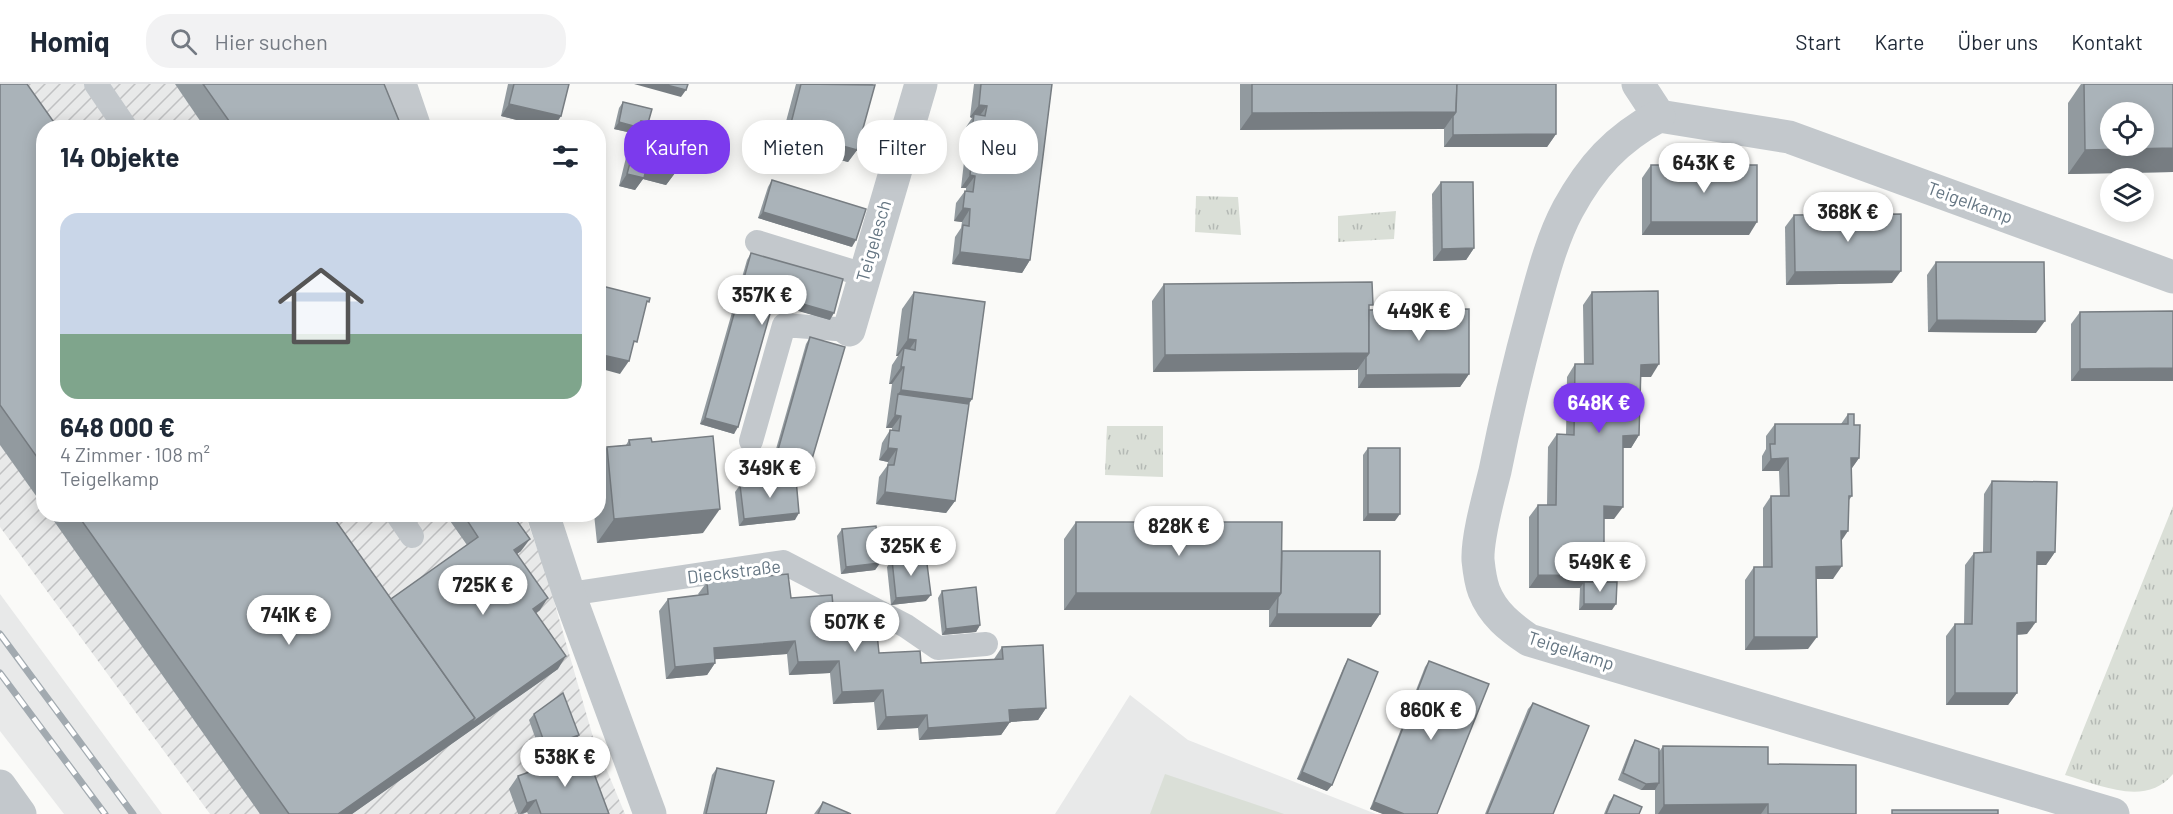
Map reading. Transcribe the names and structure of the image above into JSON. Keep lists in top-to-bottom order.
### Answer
{
  "streets": {
    "street": ["Teigelkamp", "Teigelesch"],
    "lane": ["Dieckstraße"]
  },
  "page": {
    "header": "Homiq",
    "search": "Hier suchen",
    "nav": [
      "Start",
      "Karte",
      "Über uns",
      "Kontakt"
    ],
    "chip": [
      "Kaufen",
      "Mieten",
      "Filter",
      "Neu"
    ],
    "heading": "14 Objekte",
    "price": [
      "643K €",
      "368K €",
      "357K €",
      "449K €",
      "648K €",
      "349K €",
      "828K €",
      "325K €",
      "549K €",
      "725K €",
      "741K €",
      "507K €",
      "860K €",
      "538K €"
    ],
    "list": [
      {
        "name": "648 000 €",
        "note": "4 Zimmer · 108 m² · Teigelkamp"
      }
    ]
  }
}
